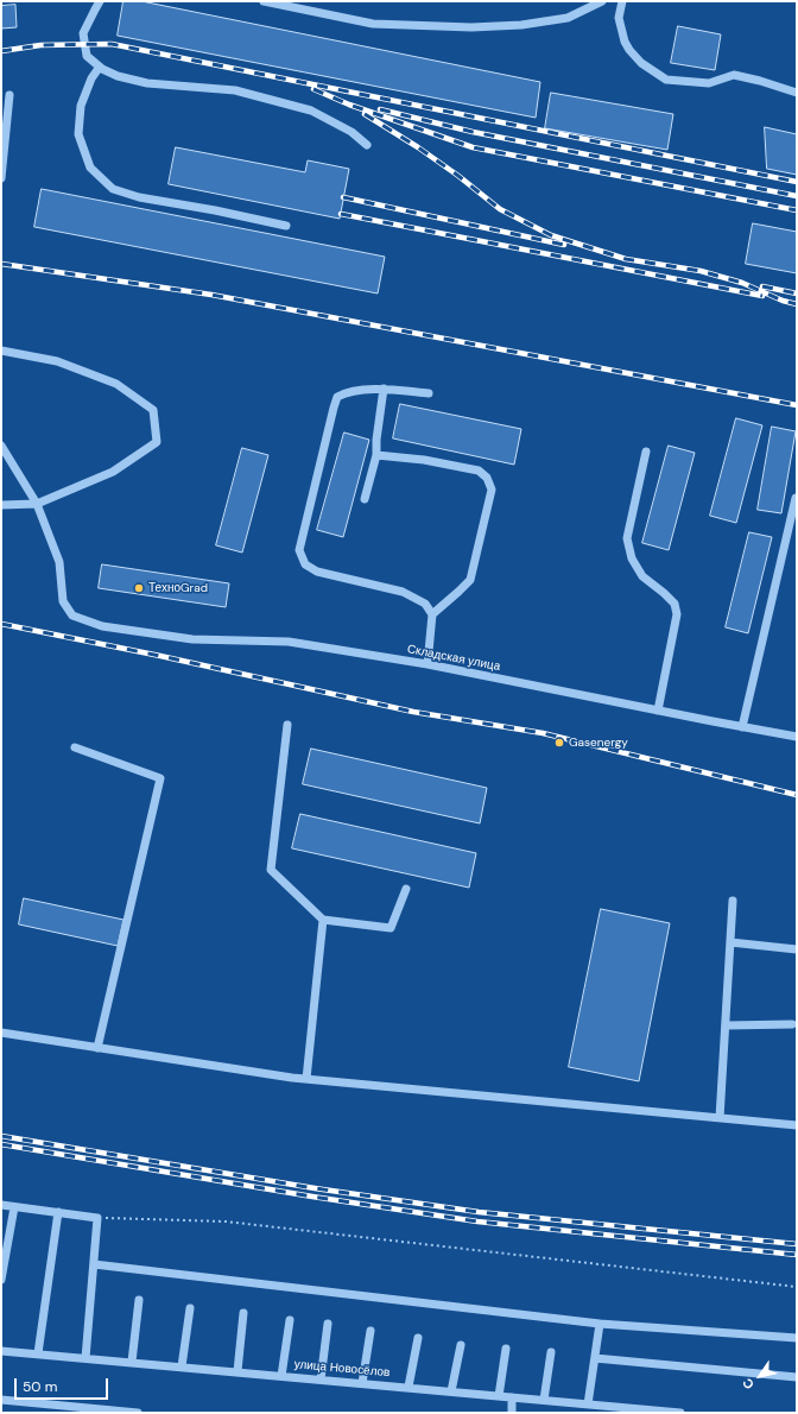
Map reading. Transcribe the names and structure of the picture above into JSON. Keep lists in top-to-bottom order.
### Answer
{
  "streets": {
    "street": ["Складская улица", "улица Новосёлов"]
  },
  "places": ["ТехноGrad", "Gasenergy"],
  "scale_bar": "50 m",
  "north": "bottom left"
}
